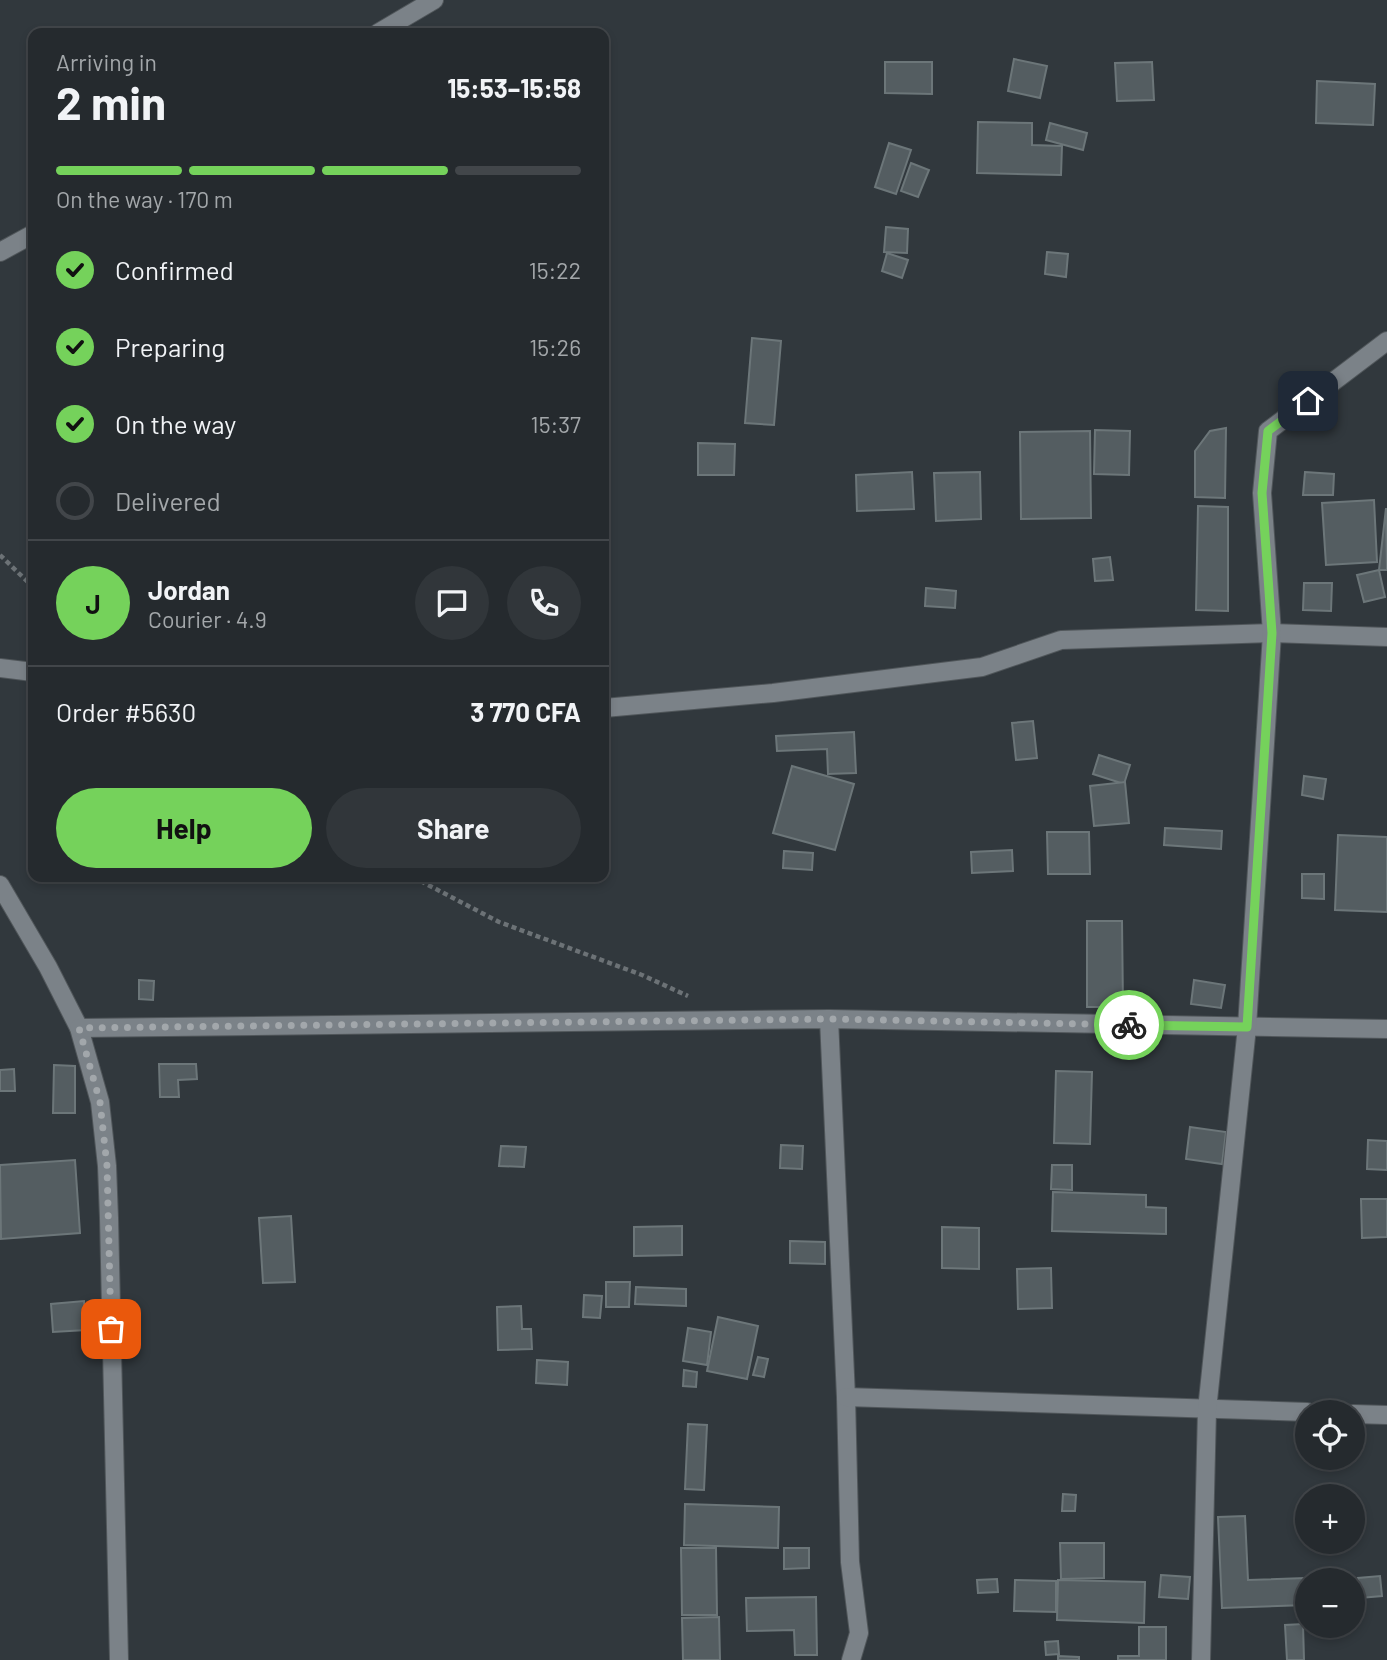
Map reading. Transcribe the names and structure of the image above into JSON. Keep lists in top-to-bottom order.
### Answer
{
  "page": {
    "heading": ["2 min", "Arriving in", "15:53–15:58"],
    "panel": [
      "Jordan",
      "Courier · 4.9",
      "Order #5630",
      "3 770 CFA"
    ],
    "bar": "On the way · 170 m",
    "list": [
      ["Confirmed", "15:22"],
      ["Preparing", "15:26"],
      ["On the way", "15:37"],
      "Delivered"
    ],
    "round": "J",
    "buttons": ["Help", "Share"],
    "map_buttons": ["+", "−"]
  }
}
